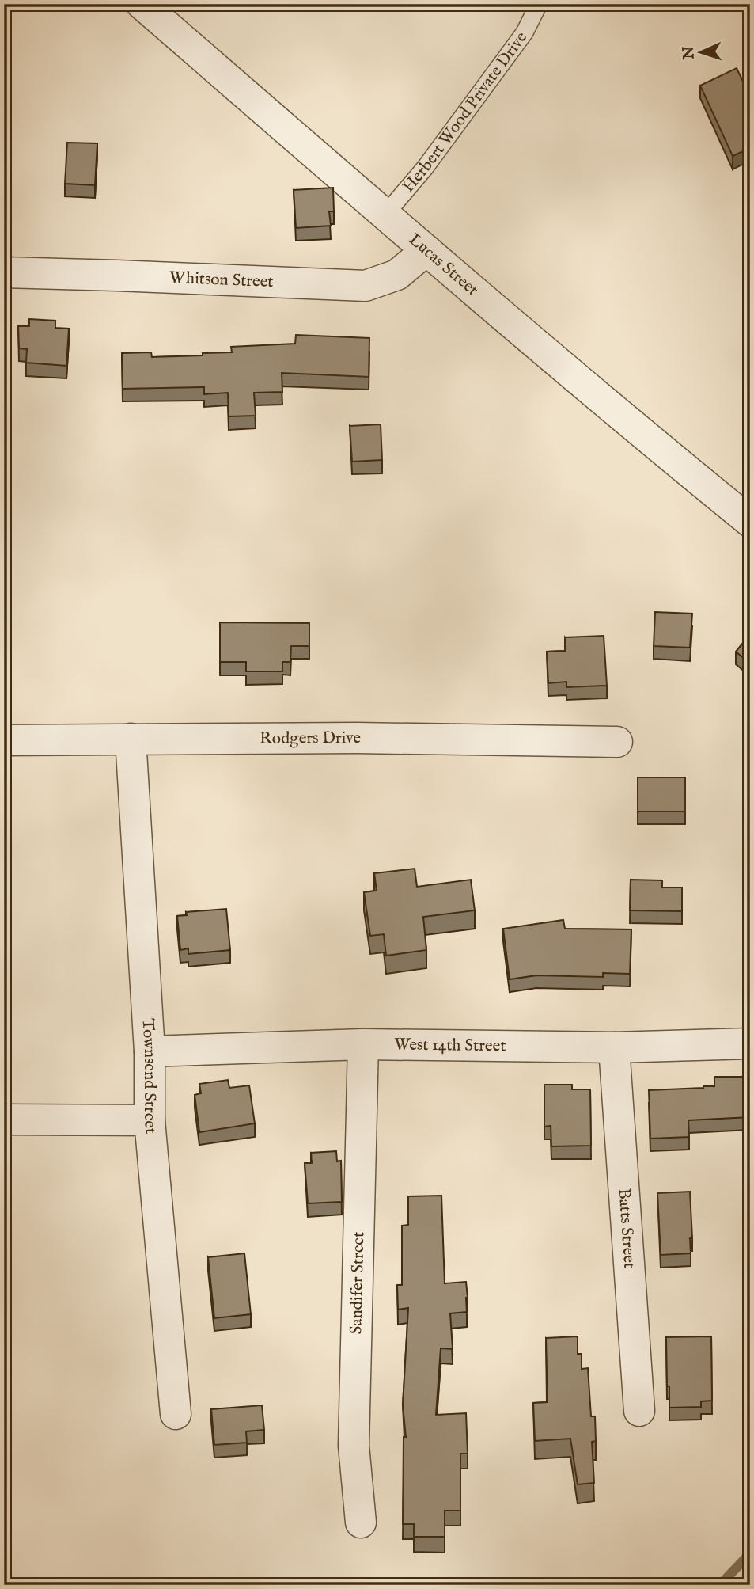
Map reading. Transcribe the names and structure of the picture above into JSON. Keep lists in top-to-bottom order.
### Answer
{
  "streets": {
    "street": [
      "Lucas Street",
      "Whitson Street",
      "Rodgers Drive",
      "West 14th Street",
      "Townsend Street",
      "Batts Street",
      "Sandifer Street"
    ],
    "lane": ["Herbert Wood Private Drive"]
  },
  "crossings": [
    ["Herbert Wood Private Drive", "Lucas Street"],
    ["Lucas Street", "Whitson Street"],
    ["Rodgers Drive", "Townsend Street"],
    ["West 14th Street", "Townsend Street"],
    ["West 14th Street", "Batts Street"],
    ["West 14th Street", "Sandifer Street"]
  ],
  "north": "left"
}
